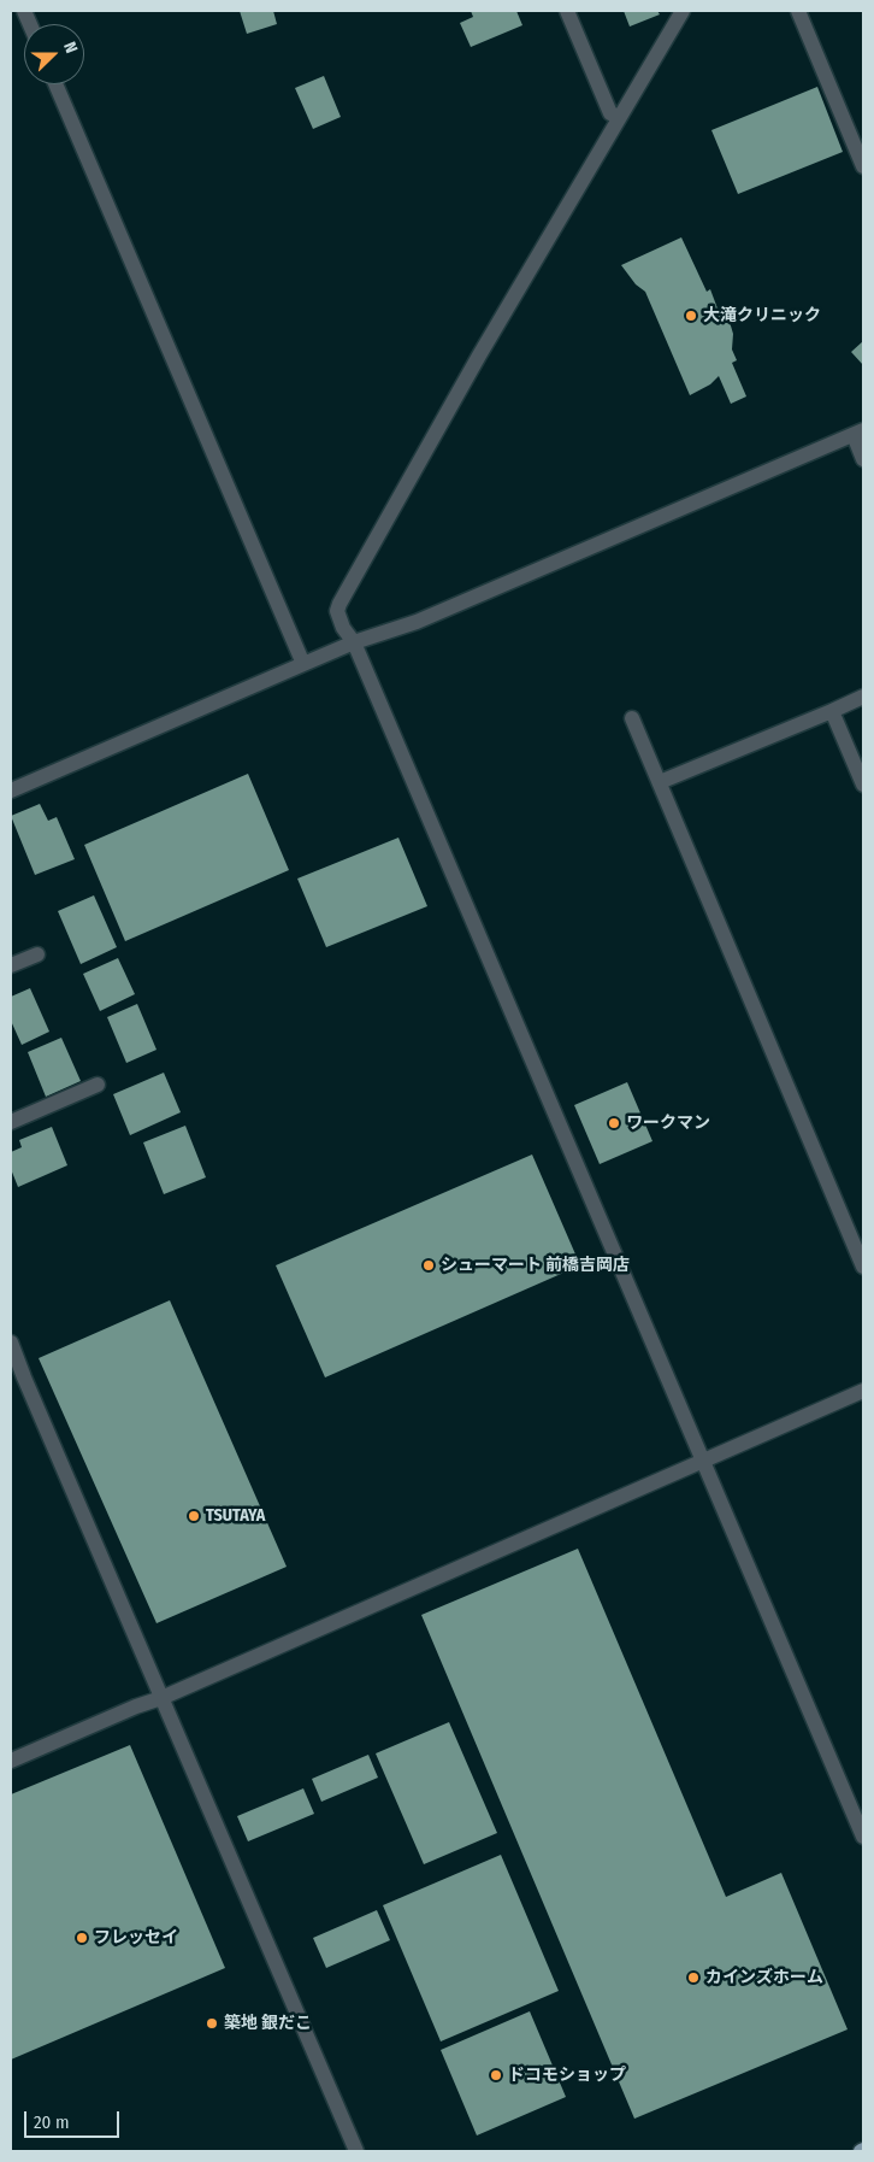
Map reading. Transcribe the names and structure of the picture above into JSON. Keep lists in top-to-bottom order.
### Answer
{
  "places": [
    "大滝クリニック",
    "ワークマン",
    "シューマート 前橋吉岡店",
    "TSUTAYA",
    "フレッセイ",
    "カインズホーム",
    "築地 銀だこ",
    "ドコモショップ"
  ],
  "scale_bar": "20 m",
  "north": "right"
}
